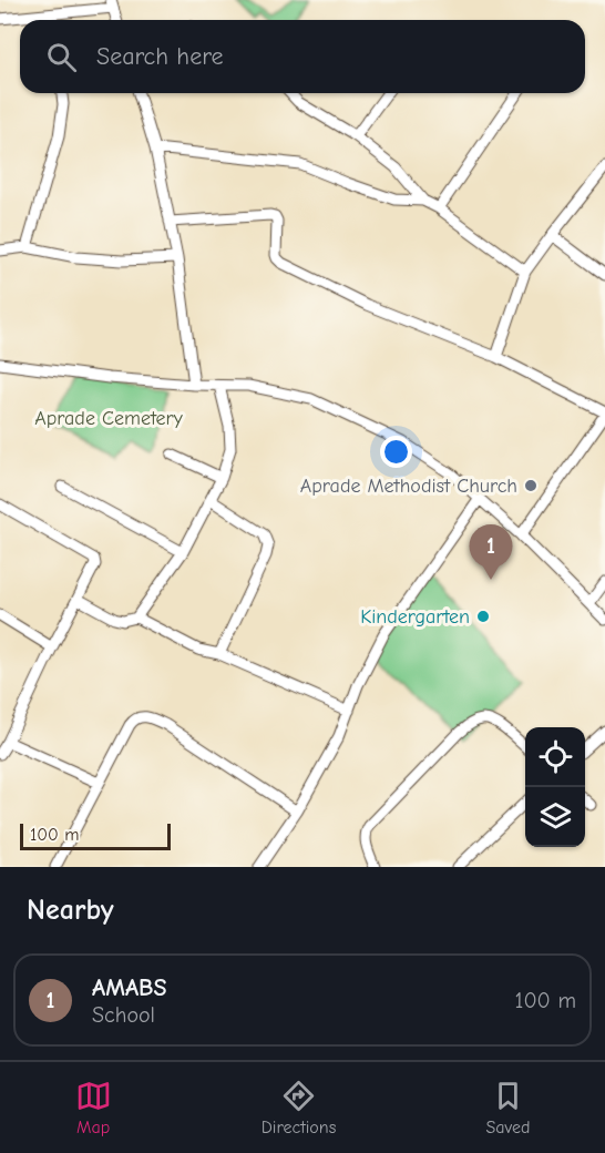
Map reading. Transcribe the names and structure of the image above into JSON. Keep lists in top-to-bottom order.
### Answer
{
  "parks": ["Aprade Cemetery"],
  "places": ["Aprade Methodist Church", "Kindergarten"],
  "scale_bar": "100 m",
  "page": {
    "search": "Search here",
    "pins": "1",
    "scale": "100 m",
    "heading": "Nearby",
    "list": [
      {
        "mark": "1",
        "name": "AMABS",
        "note": "School",
        "value": "100 m"
      }
    ],
    "nav": ["Map", "Directions", "Saved"]
  }
}
